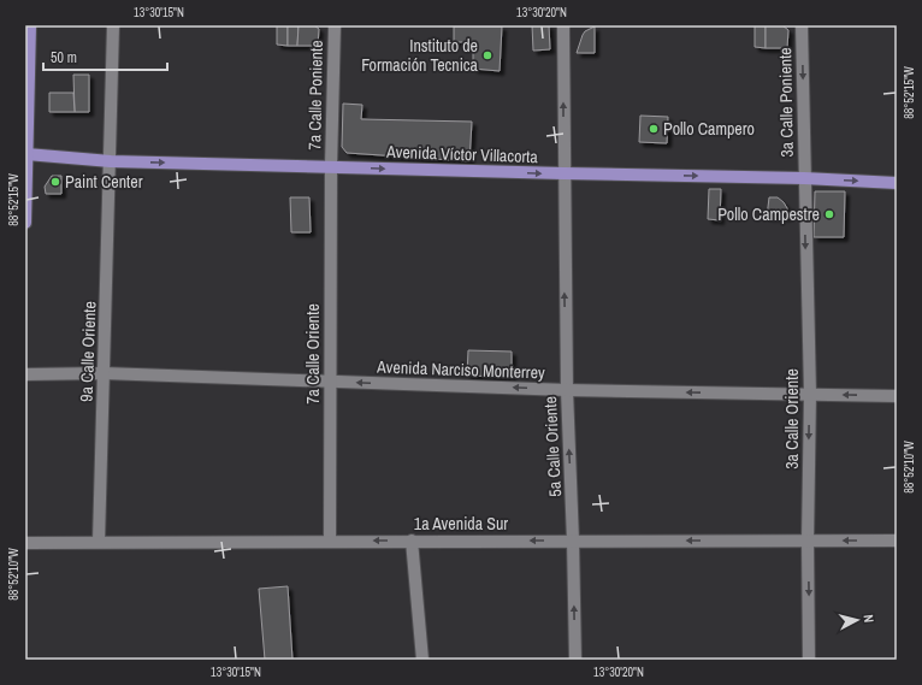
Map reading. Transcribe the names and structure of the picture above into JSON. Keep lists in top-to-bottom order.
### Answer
{
  "streets": {
    "main road": ["Avenida Víctor Villacorta"],
    "street": [
      "7a Calle Poniente",
      "3a Calle Poniente",
      "9a Calle Oriente",
      "7a Calle Oriente",
      "Avenida Narciso Monterrey",
      "3a Calle Oriente",
      "5a Calle Oriente",
      "1a Avenida Sur"
    ]
  },
  "crossings": [
    ["7a Calle Poniente", "Avenida Víctor Villacorta"],
    ["7a Calle Poniente", "7a Calle Oriente"],
    ["3a Calle Poniente", "Avenida Víctor Villacorta"],
    ["3a Calle Poniente", "3a Calle Oriente"],
    ["Avenida Víctor Villacorta", "9a Calle Oriente"],
    ["Avenida Víctor Villacorta", "7a Calle Oriente"],
    ["Avenida Víctor Villacorta", "3a Calle Oriente"],
    ["Avenida Víctor Villacorta", "5a Calle Oriente"],
    ["9a Calle Oriente", "Avenida Narciso Monterrey"],
    ["9a Calle Oriente", "1a Avenida Sur"],
    ["7a Calle Oriente", "Avenida Narciso Monterrey"],
    ["7a Calle Oriente", "1a Avenida Sur"],
    ["Avenida Narciso Monterrey", "3a Calle Oriente"],
    ["Avenida Narciso Monterrey", "5a Calle Oriente"],
    ["3a Calle Oriente", "1a Avenida Sur"],
    ["5a Calle Oriente", "1a Avenida Sur"]
  ],
  "one_way": [
    "3a Calle Poniente",
    "Avenida Víctor Villacorta",
    "Avenida Narciso Monterrey",
    "3a Calle Oriente",
    "5a Calle Oriente",
    "1a Avenida Sur"
  ],
  "places": [
    "Instituto de Formación Tecnica",
    "Pollo Campero",
    "Paint Center",
    "Pollo Campestre"
  ],
  "scale_bar": "50 m",
  "north": "right",
  "coordinates": [
    "13°30'15\"N",
    "13°30'20\"N",
    "88°52'15\"W",
    "88°52'10\"W"
  ]
}
